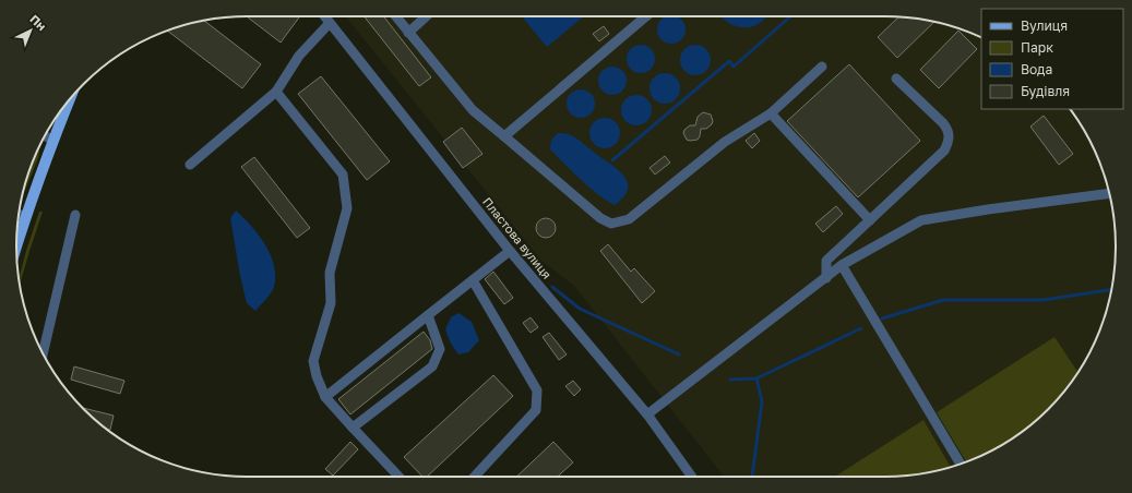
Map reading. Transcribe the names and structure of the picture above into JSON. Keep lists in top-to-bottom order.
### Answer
{
  "streets": {
    "street": ["Пластова вулиця"]
  },
  "legend": [
    "Вулиця",
    "Парк",
    "Вода",
    "Будівля"
  ],
  "north": "top right"
}
